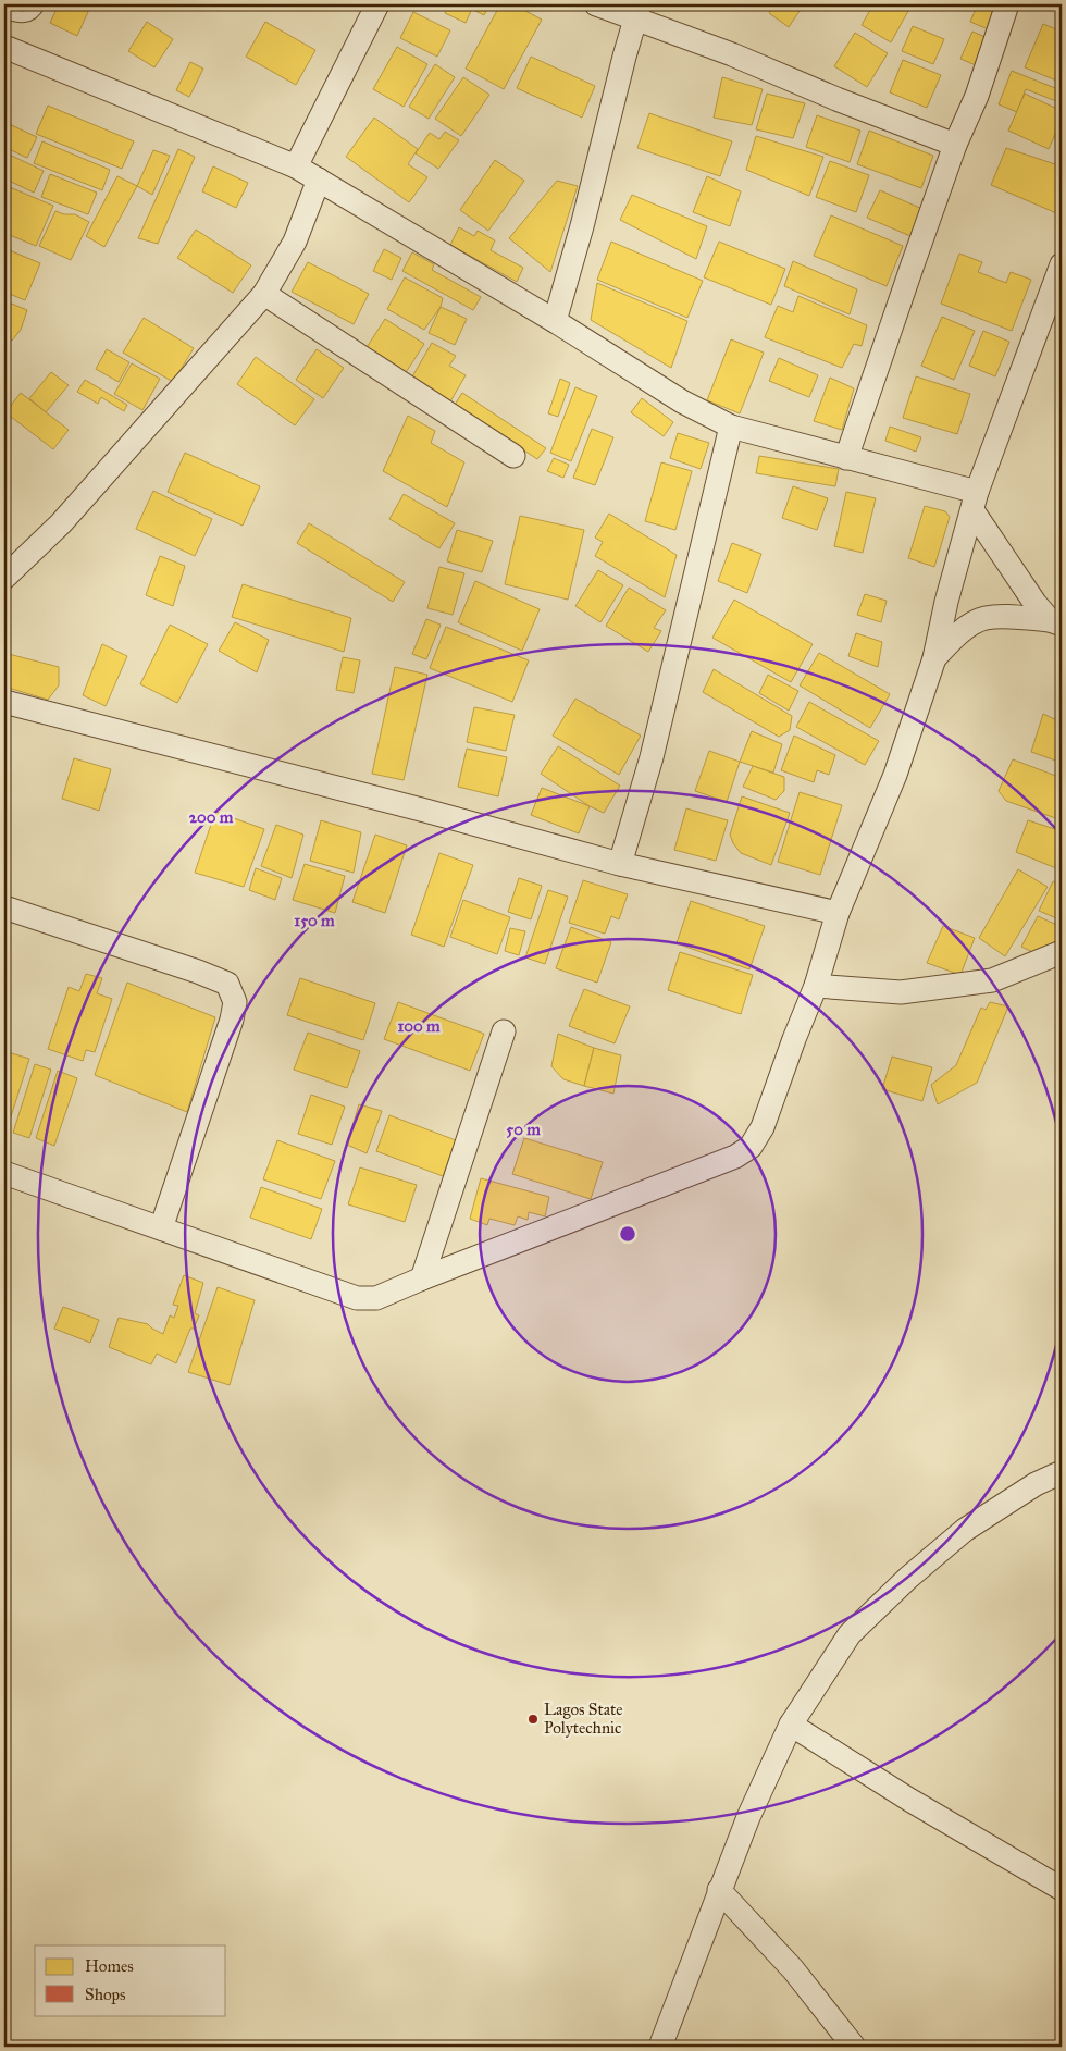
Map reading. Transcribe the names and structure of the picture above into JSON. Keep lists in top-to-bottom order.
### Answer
{
  "places": ["Lagos State Polytechnic"],
  "legend": ["Homes", "Shops"],
  "rings": [
    "200 m",
    "150 m",
    "100 m",
    "50 m"
  ]
}
